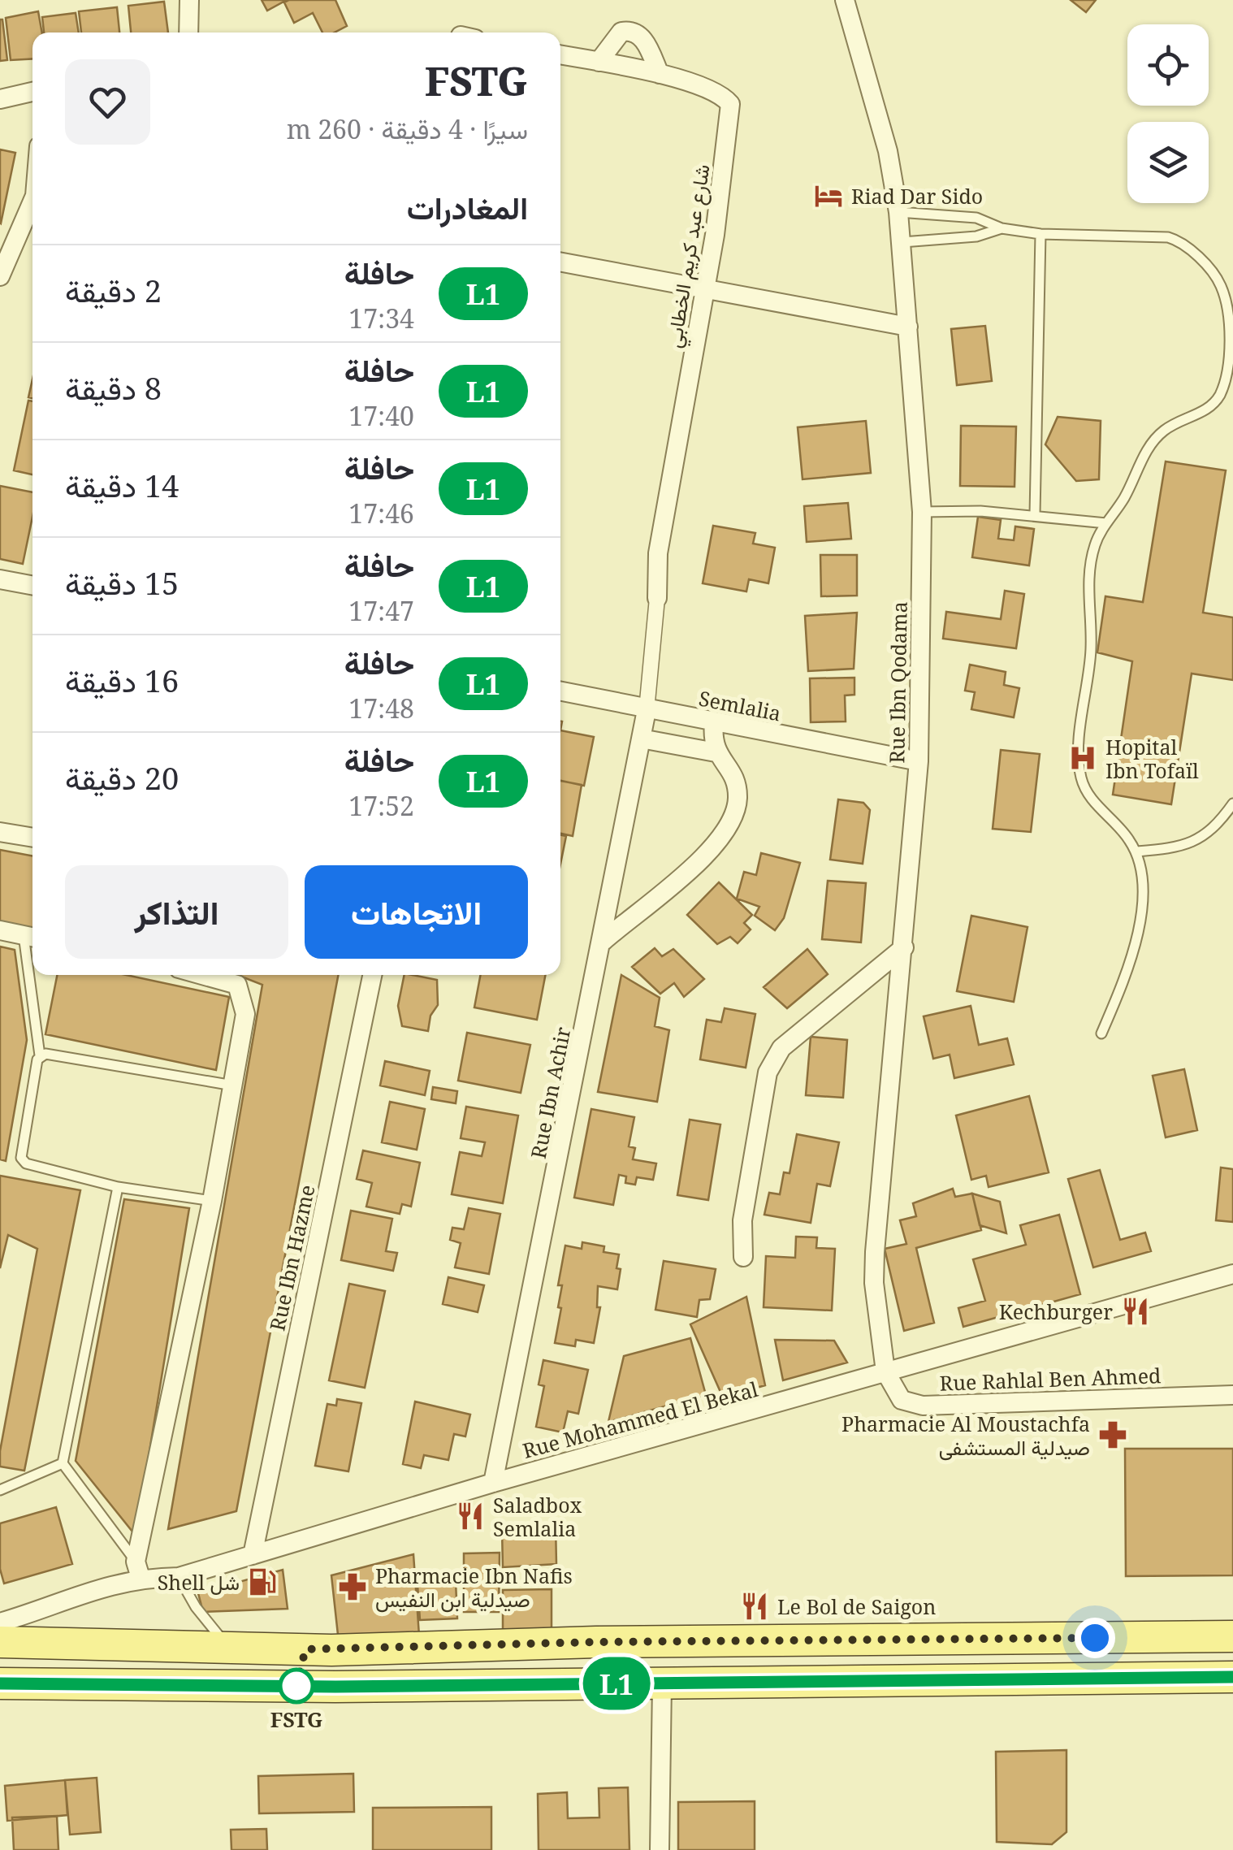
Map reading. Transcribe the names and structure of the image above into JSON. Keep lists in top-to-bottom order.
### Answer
{
  "streets": {
    "street": [
      "شارع عبد كريم الخطابي",
      "Rue Ibn Qodama",
      "Semlalia",
      "Rue Ibn Achir",
      "Rue Ibn Hazme",
      "Rue Rahlal Ben Ahmed",
      "Rue Mohammed El Bekal"
    ]
  },
  "crossings": [
    ["Rue Ibn Qodama", "Semlalia"],
    ["Rue Ibn Qodama", "Rue Rahlal Ben Ahmed"],
    ["Rue Ibn Qodama", "Rue Mohammed El Bekal"],
    ["Semlalia", "Rue Ibn Achir"],
    ["Rue Ibn Achir", "Rue Mohammed El Bekal"],
    ["Rue Ibn Hazme", "Rue Mohammed El Bekal"],
    ["Rue Rahlal Ben Ahmed", "Rue Mohammed El Bekal"]
  ],
  "places": {
    "hotel": ["Riad Dar Sido"],
    "hospital": ["Hopital Ibn Tofaïl"],
    "restaurant": ["Kechburger", "Saladbox Semlalia", "Le Bol de Saigon"],
    "pharmacy": ["Pharmacie Al Moustachfa صيدلية المستشفى", "Pharmacie Ibn Nafis صيدلية ابن النفيس"],
    "fuel station": ["Shell شل"],
    "other": ["FSTG"]
  },
  "lines": ["bus line L1"],
  "page": {
    "on_map": "L1",
    "heading": [
      ["FSTG", "سيرًا · 4 دقيقة · 260 m"],
      "المغادرات"
    ],
    "list": [
      {
        "mark": "L1",
        "name": "حافلة",
        "note": "17:34",
        "value": "2 دقيقة"
      },
      {
        "mark": "L1",
        "name": "حافلة",
        "note": "17:40",
        "value": "8 دقيقة"
      },
      {
        "mark": "L1",
        "name": "حافلة",
        "note": "17:46",
        "value": "14 دقيقة"
      },
      {
        "mark": "L1",
        "name": "حافلة",
        "note": "17:47",
        "value": "15 دقيقة"
      },
      {
        "mark": "L1",
        "name": "حافلة",
        "note": "17:48",
        "value": "16 دقيقة"
      },
      {
        "mark": "L1",
        "name": "حافلة",
        "note": "17:52",
        "value": "20 دقيقة"
      }
    ],
    "buttons": ["الاتجاهات", "التذاكر"]
  }
}
